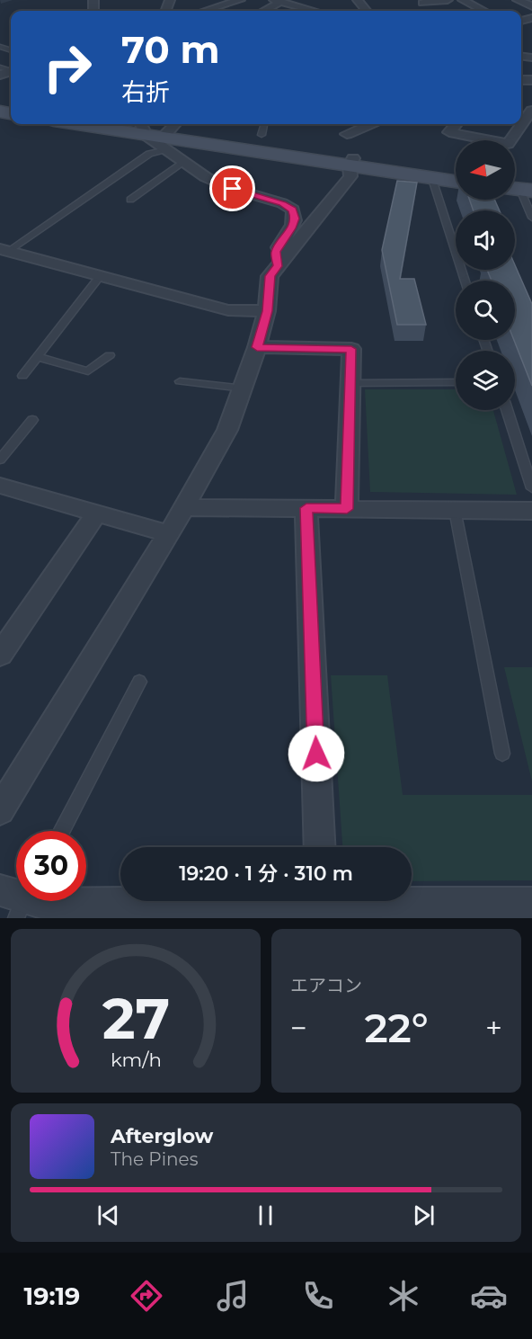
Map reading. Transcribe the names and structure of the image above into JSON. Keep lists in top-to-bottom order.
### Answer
{
  "north": "left",
  "page": {
    "turn": ["70 m", "右折"],
    "limit": "30",
    "trip": "19:20 · 1 分 · 310 m",
    "tile": "エアコン",
    "heat": ["−", "22°", "+"],
    "song": ["Afterglow", "The Pines"],
    "tabs": "19:19",
    "gauge": ["27", "km/h"]
  }
}
